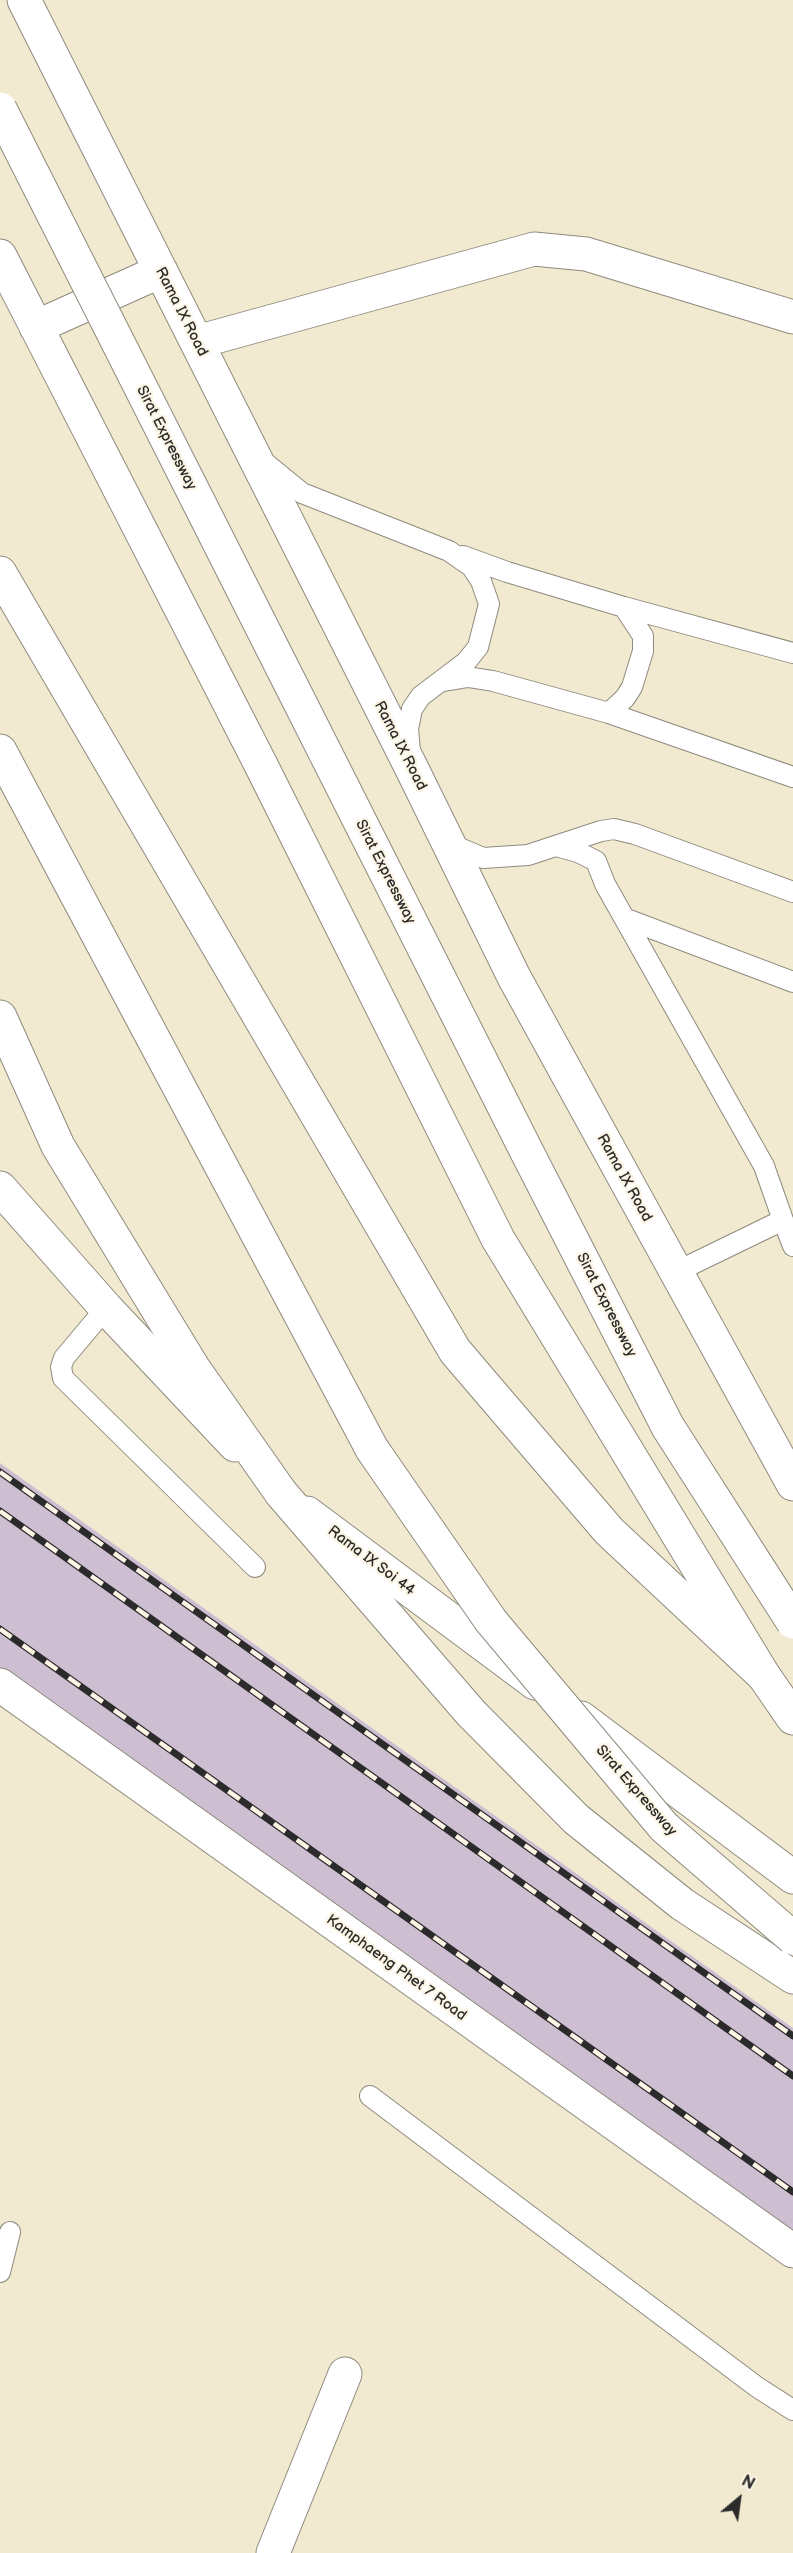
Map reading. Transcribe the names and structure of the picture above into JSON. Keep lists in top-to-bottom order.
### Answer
{
  "streets": {
    "main road": [
      "Rama IX Road",
      "Sirat Expressway",
      "Rama IX Soi 44",
      "Kamphaeng Phet 7 Road"
    ]
  },
  "north": "top right"
}
